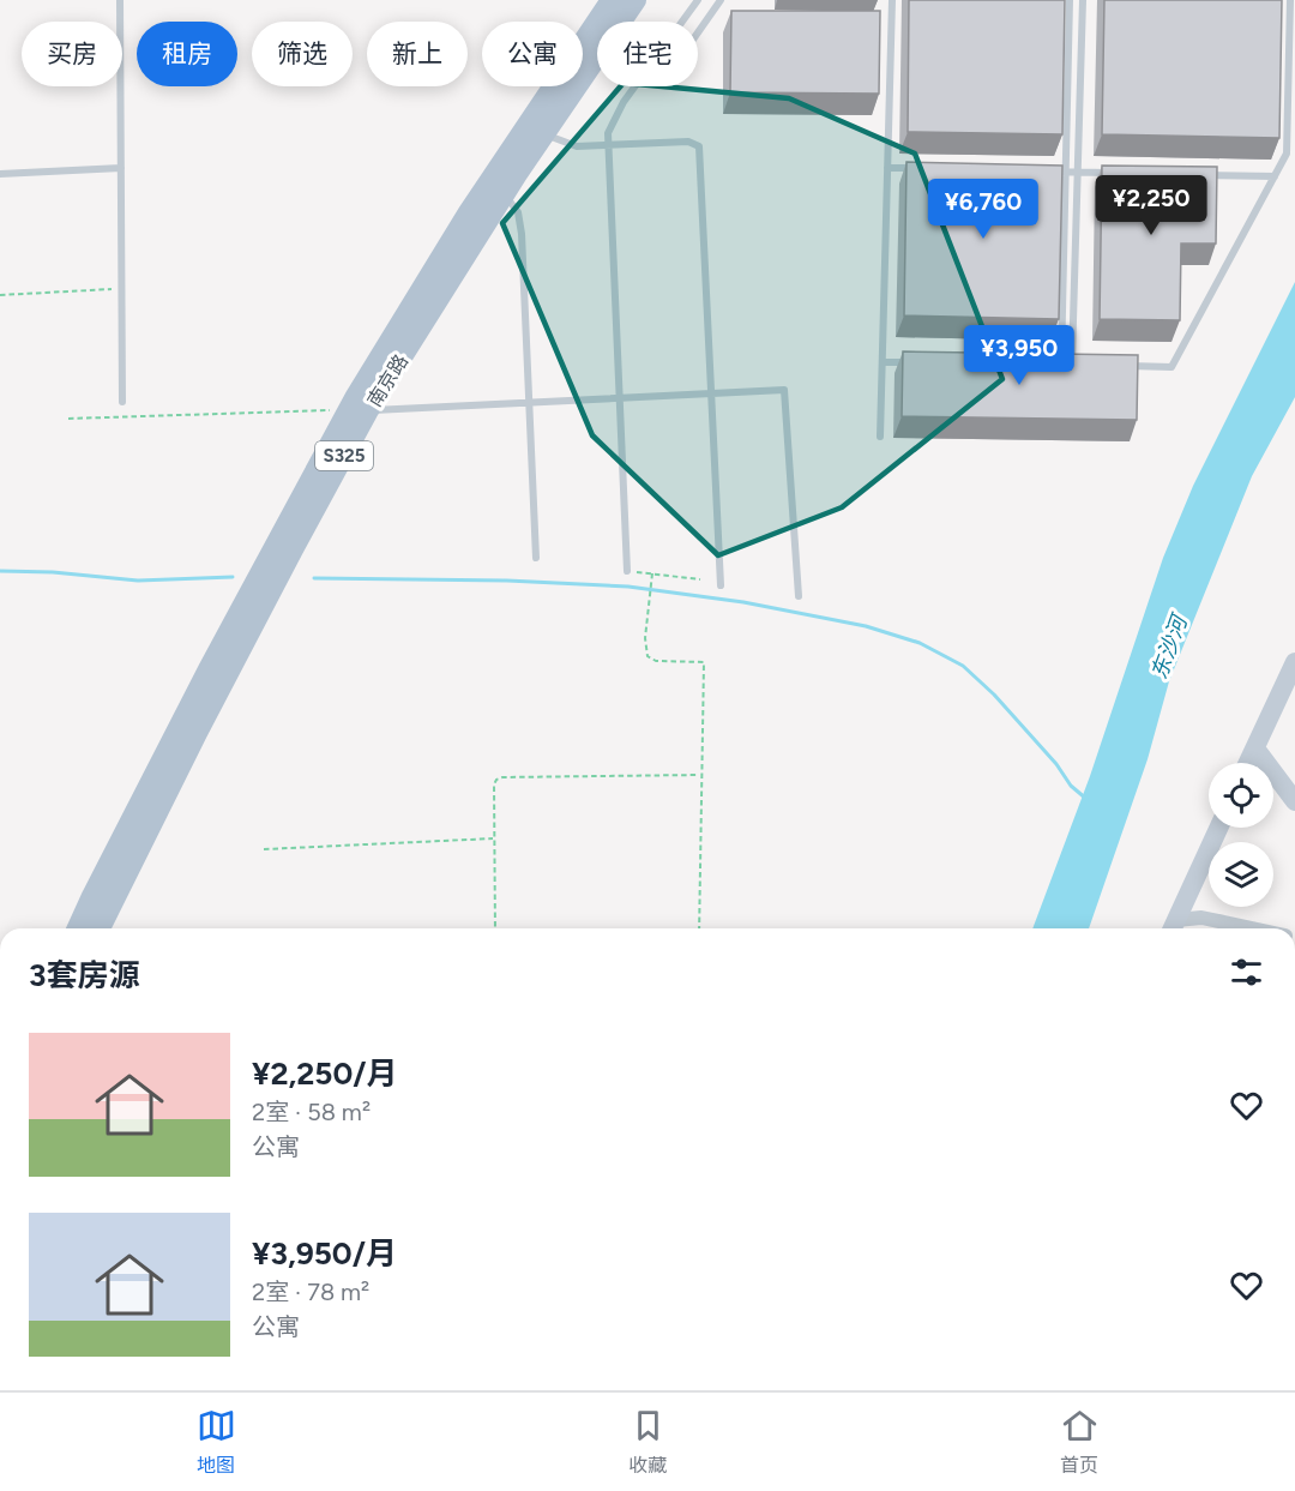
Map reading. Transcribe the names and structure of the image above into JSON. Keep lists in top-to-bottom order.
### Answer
{
  "streets": {
    "main road": ["南京路", "S325"]
  },
  "water": ["东沙河"],
  "page": {
    "chip": [
      "买房",
      "租房",
      "筛选",
      "新上",
      "公寓",
      "住宅"
    ],
    "price": ["¥2,250", "¥6,760", "¥3,950"],
    "heading": "3套房源",
    "list": [
      {
        "name": "¥2,250/月",
        "note": "2室 · 58 m² · 公寓"
      },
      {
        "name": "¥3,950/月",
        "note": "2室 · 78 m² · 公寓"
      }
    ],
    "tabs": ["地图", "收藏", "首页"]
  }
}
